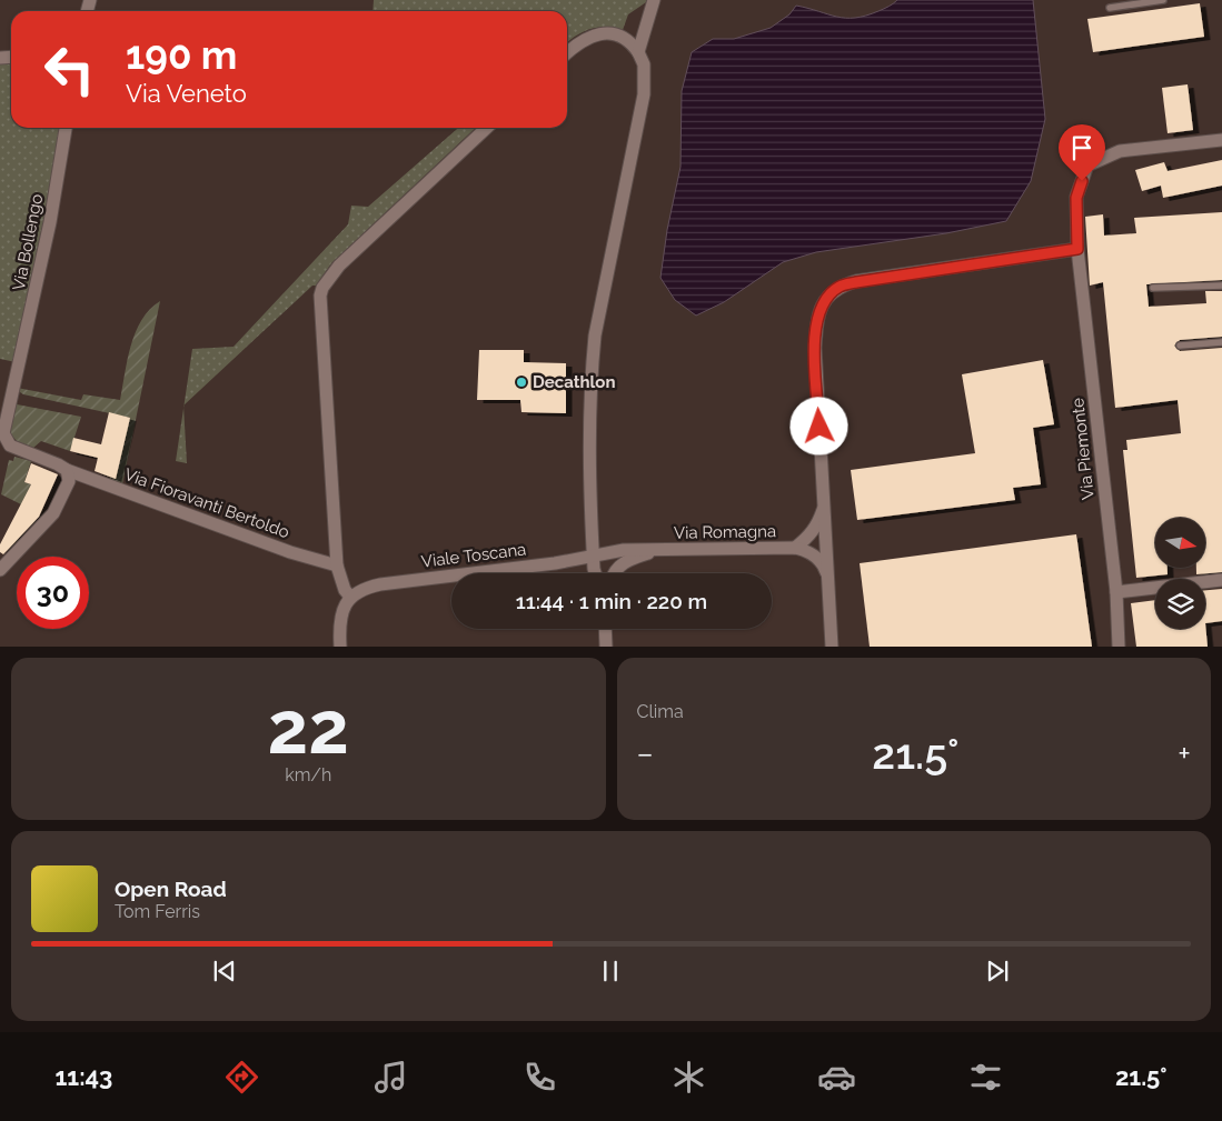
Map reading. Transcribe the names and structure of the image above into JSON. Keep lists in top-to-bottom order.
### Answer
{
  "streets": {
    "street": [
      "Via Bollengo",
      "Via Piemonte",
      "Via Fioravanti Bertoldo",
      "Via Romagna",
      "Viale Toscana"
    ]
  },
  "crossings": [
    ["Via Bollengo", "Via Fioravanti Bertoldo"],
    ["Via Romagna", "Viale Toscana"]
  ],
  "places": ["Decathlon"],
  "north": "right",
  "page": {
    "turn": ["190 m", "Via Veneto"],
    "limit": "30",
    "trip": "11:44 · 1 min · 220 m",
    "tile": [
      ["22", "km/h"],
      "Clima"
    ],
    "heat": ["−", "21.5°", "+"],
    "song": ["Open Road", "Tom Ferris"],
    "tabs": ["11:43", "21.5°"]
  }
}
